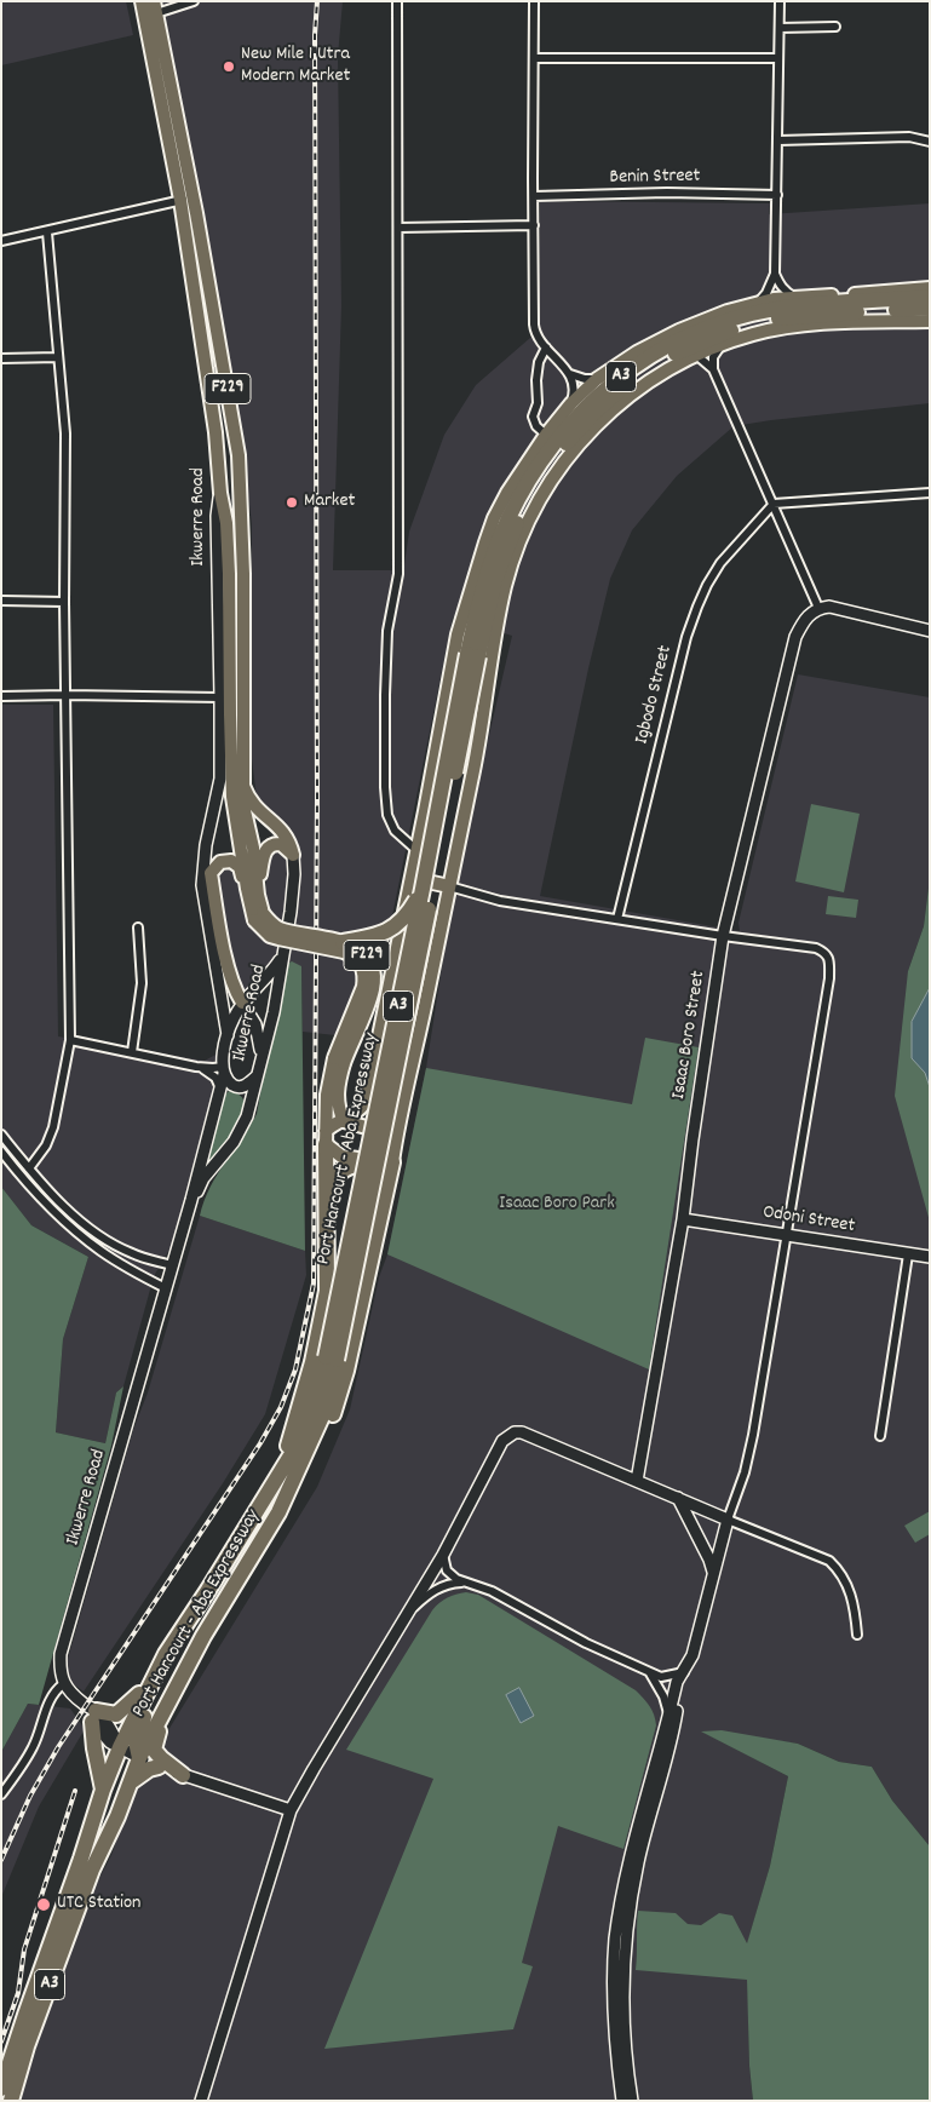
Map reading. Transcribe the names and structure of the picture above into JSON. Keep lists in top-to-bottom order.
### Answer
{
  "streets": {
    "highway": ["A3", "Port Harcourt - Aba Expressway"],
    "main road": ["F229", "Ikwerre Road"],
    "street": [
      "Benin Street",
      "Igbodo Street",
      "Isaac Boro Street",
      "Odoni Street"
    ]
  },
  "crossings": [
    ["F229", "Ikwerre Road"],
    ["Isaac Boro Street", "Odoni Street"]
  ],
  "parks": ["Isaac Boro Park"],
  "places": ["New Mile 1 Utra Modern Market", "Market", "UTC Station"]
}
